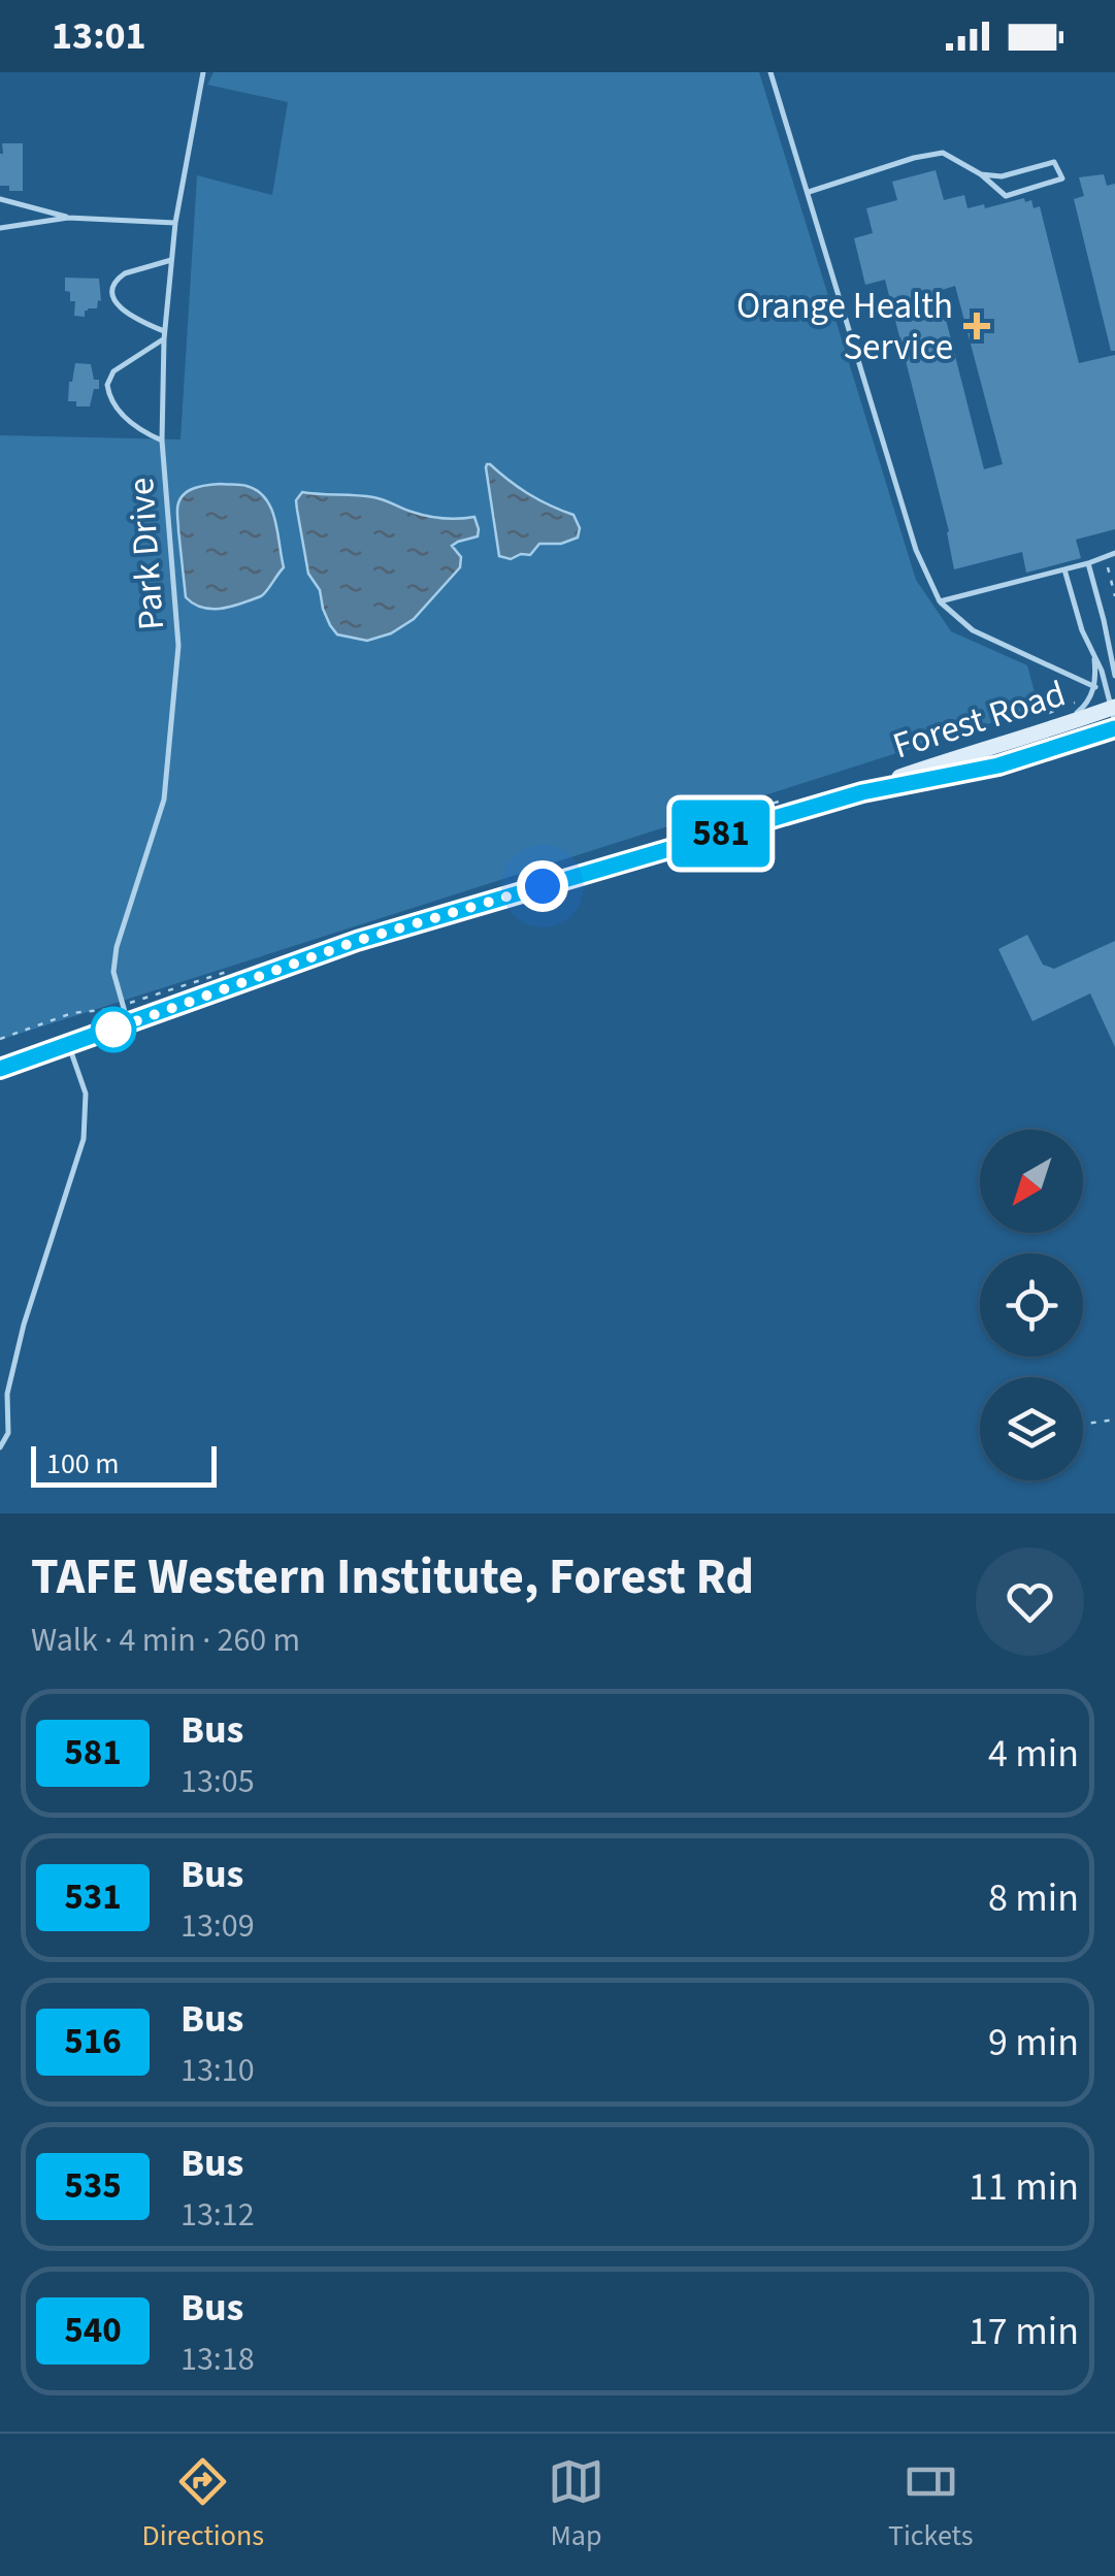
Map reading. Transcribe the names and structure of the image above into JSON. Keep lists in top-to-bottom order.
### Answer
{
  "streets": {
    "main road": ["Forest Road"],
    "lane": ["Park Drive"]
  },
  "crossings": [
    ["Park Drive", "Forest Road"]
  ],
  "places": {
    "health": ["Orange Health Service"]
  },
  "lines": ["bus line 581"],
  "scale_bar": "100 m",
  "north": "bottom left",
  "page": {
    "status": "13:01",
    "on_map": "581",
    "scale": "100 m",
    "heading": ["TAFE Western Institute, Forest Rd", "Walk · 4 min · 260 m"],
    "list": [
      {
        "mark": "581",
        "name": "Bus",
        "note": "13:05",
        "value": "4 min"
      },
      {
        "mark": "531",
        "name": "Bus",
        "note": "13:09",
        "value": "8 min"
      },
      {
        "mark": "516",
        "name": "Bus",
        "note": "13:10",
        "value": "9 min"
      },
      {
        "mark": "535",
        "name": "Bus",
        "note": "13:12",
        "value": "11 min"
      },
      {
        "mark": "540",
        "name": "Bus",
        "note": "13:18",
        "value": "17 min"
      }
    ],
    "tabs": ["Directions", "Map", "Tickets"]
  }
}
